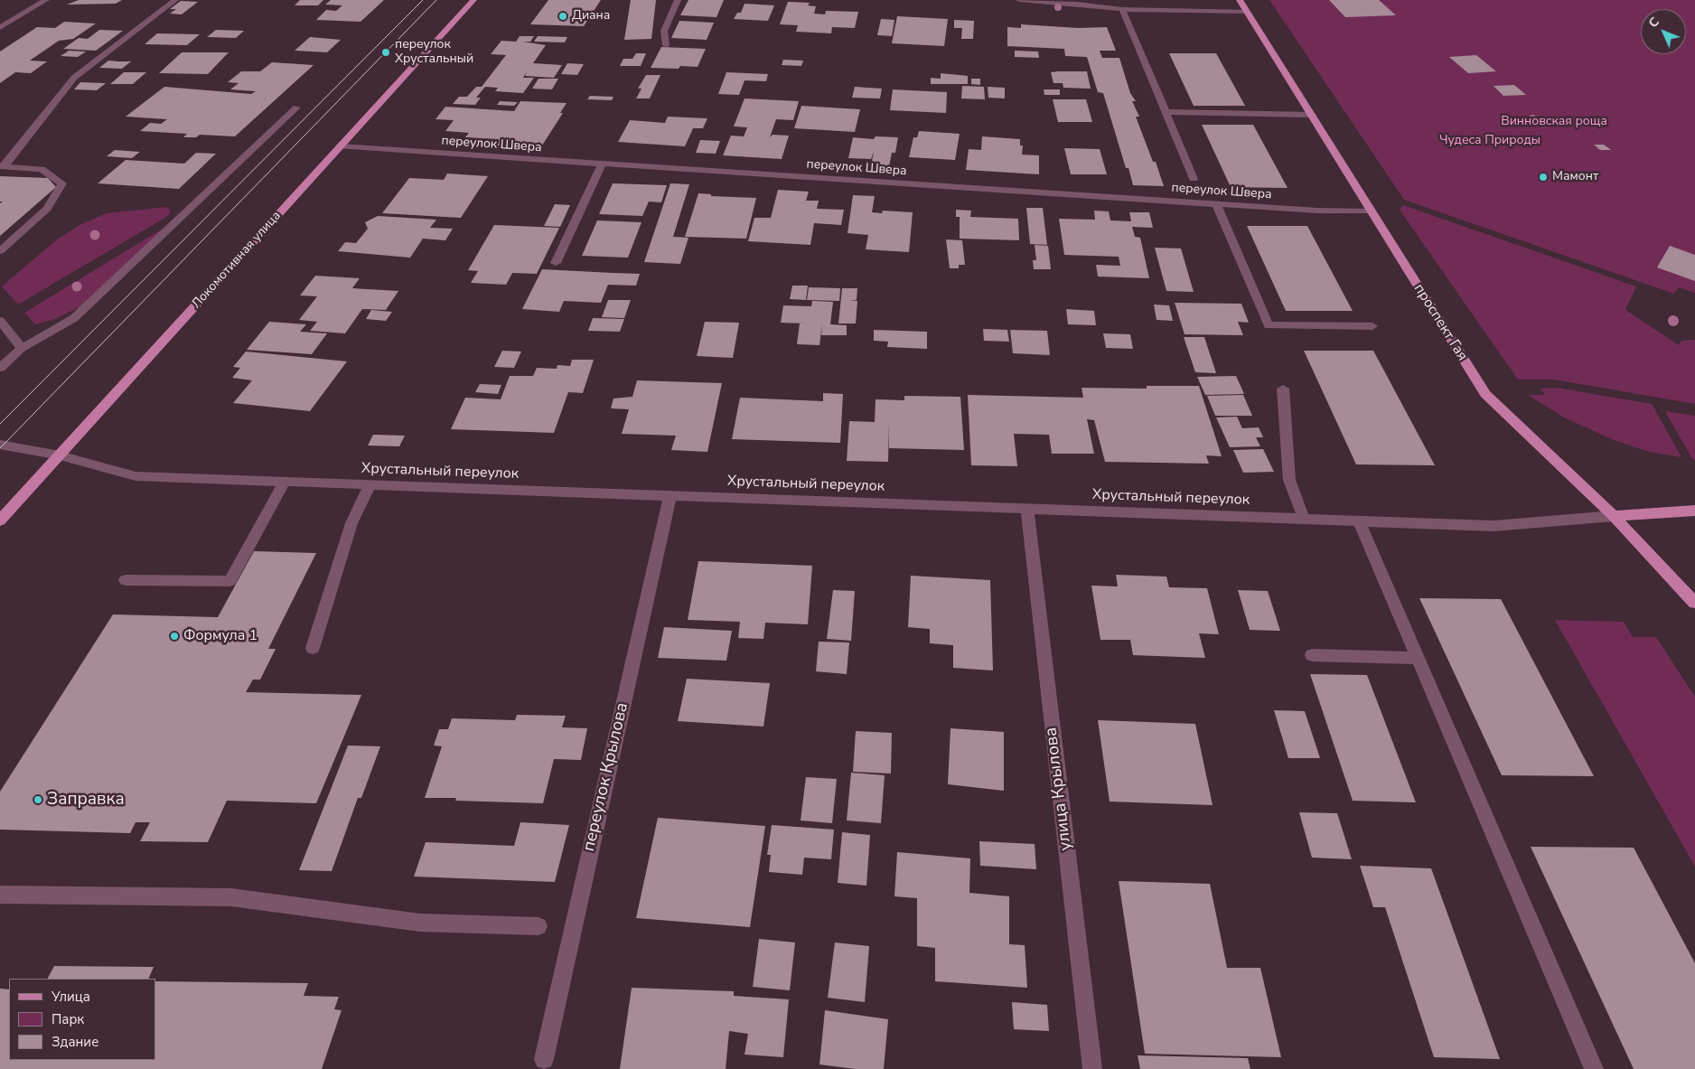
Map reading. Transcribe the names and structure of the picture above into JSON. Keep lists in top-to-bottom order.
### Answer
{
  "streets": {
    "main road": ["Локомотивная улица", "проспект Гая"],
    "street": [
      "переулок Швера",
      "Хрустальный переулок",
      "переулок Крылова",
      "улица Крылова"
    ]
  },
  "crossings": [
    ["переулок Швера", "Локомотивная улица"],
    ["переулок Швера", "проспект Гая"],
    ["Локомотивная улица", "Хрустальный переулок"],
    ["проспект Гая", "Хрустальный переулок"],
    ["Хрустальный переулок", "переулок Крылова"],
    ["Хрустальный переулок", "улица Крылова"]
  ],
  "parks": ["Винновская роща", "Чудеса Природы"],
  "places": [
    "Диана",
    "переулок Хрустальный",
    "Мамонт",
    "Формула 1",
    "Заправка"
  ],
  "legend": ["Улица", "Парк", "Здание"],
  "north": "top left"
}
